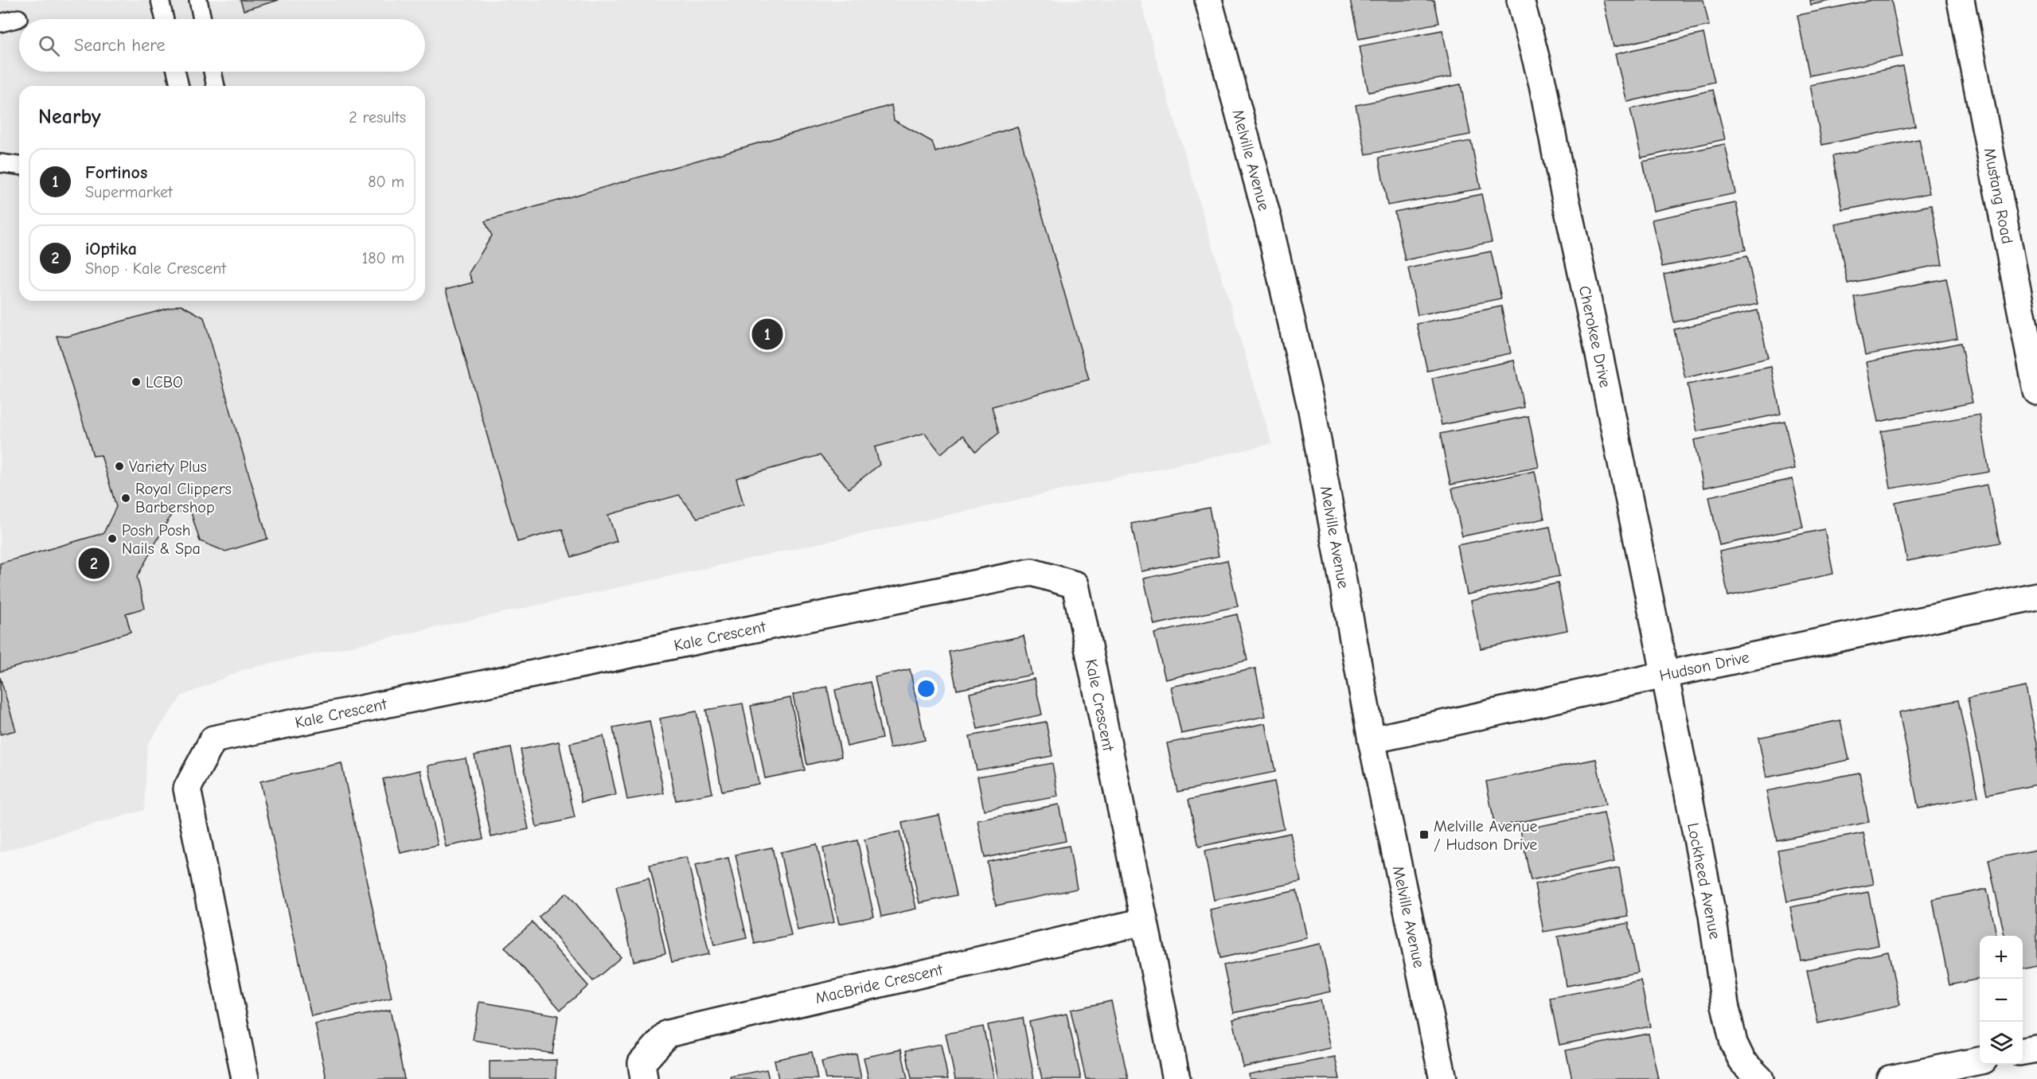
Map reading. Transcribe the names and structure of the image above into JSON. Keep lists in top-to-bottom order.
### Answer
{
  "streets": {
    "street": [
      "Melville Avenue",
      "Mustang Road",
      "Cherokee Drive",
      "Kale Crescent",
      "Hudson Drive",
      "Lockheed Avenue",
      "MacBride Crescent"
    ]
  },
  "crossings": [
    ["Melville Avenue", "Hudson Drive"],
    ["Cherokee Drive", "Hudson Drive"],
    ["Cherokee Drive", "Lockheed Avenue"],
    ["Kale Crescent", "MacBride Crescent"],
    ["Hudson Drive", "Lockheed Avenue"]
  ],
  "places": {
    "other": [
      "LCBO",
      "Variety Plus",
      "Royal Clippers Barbershop",
      "Posh Posh Nails & Spa"
    ],
    "transit": ["Melville Avenue / Hudson Drive"]
  },
  "page": {
    "search": "Search here",
    "heading": ["Nearby", "2 results"],
    "list": [
      {
        "mark": "1",
        "name": "Fortinos",
        "note": "Supermarket",
        "value": "80 m"
      },
      {
        "mark": "2",
        "name": "iOptika",
        "note": "Shop · Kale Crescent",
        "value": "180 m"
      }
    ],
    "pins": ["1", "2"],
    "map_buttons": ["+", "−"]
  }
}
